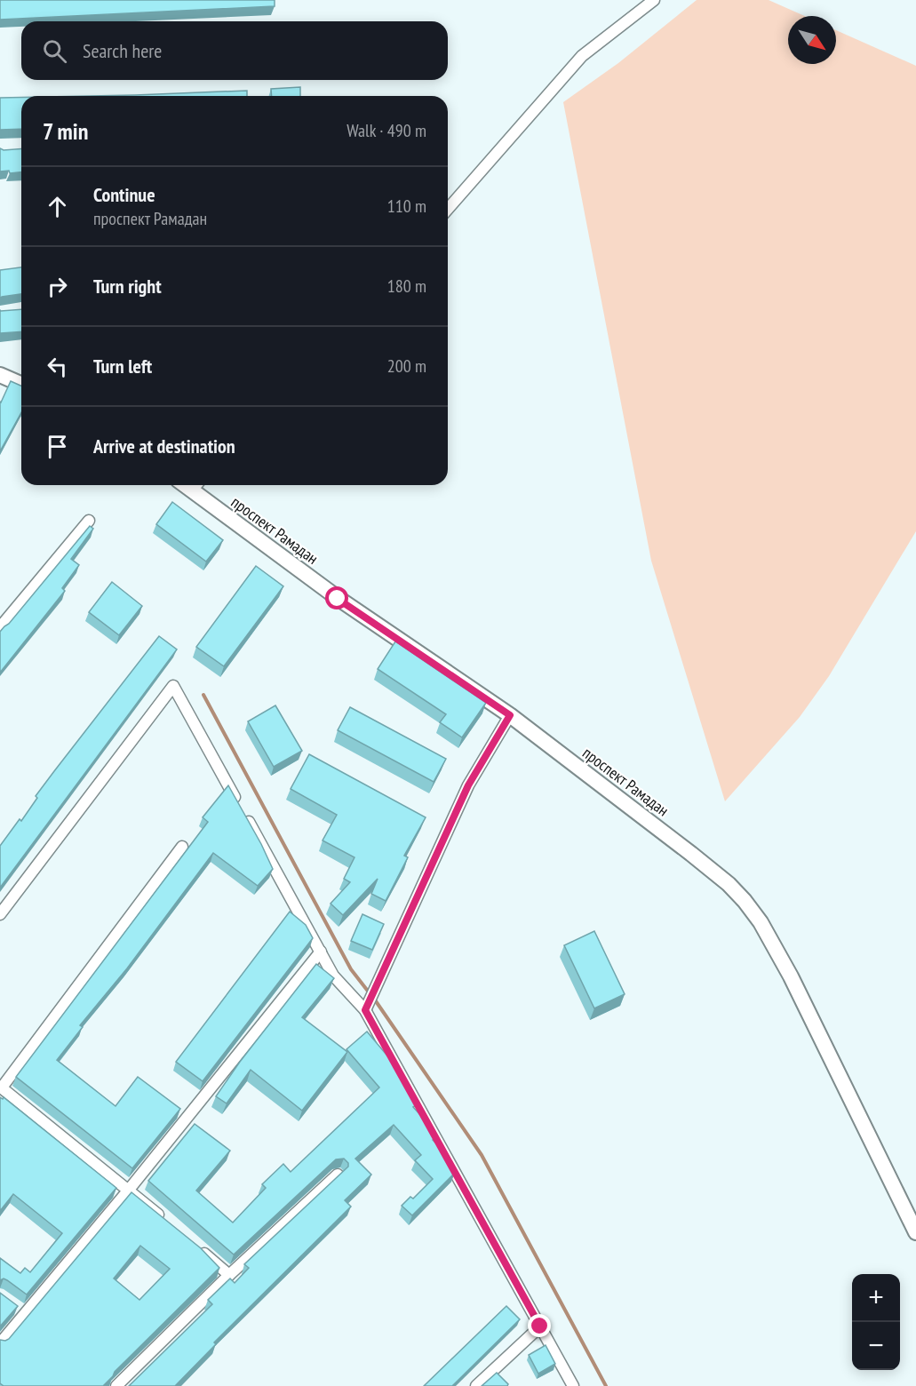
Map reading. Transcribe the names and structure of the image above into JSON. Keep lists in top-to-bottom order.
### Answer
{
  "streets": {
    "main road": ["проспект Рамадан"]
  },
  "north": "bottom right",
  "page": {
    "search": "Search here",
    "heading": ["7 min", "Walk · 490 m"],
    "list": [
      ["Continue", "проспект Рамадан", "110 m"],
      ["Turn right", "180 m"],
      ["Turn left", "200 m"],
      "Arrive at destination"
    ],
    "map_buttons": ["+", "−"]
  }
}
